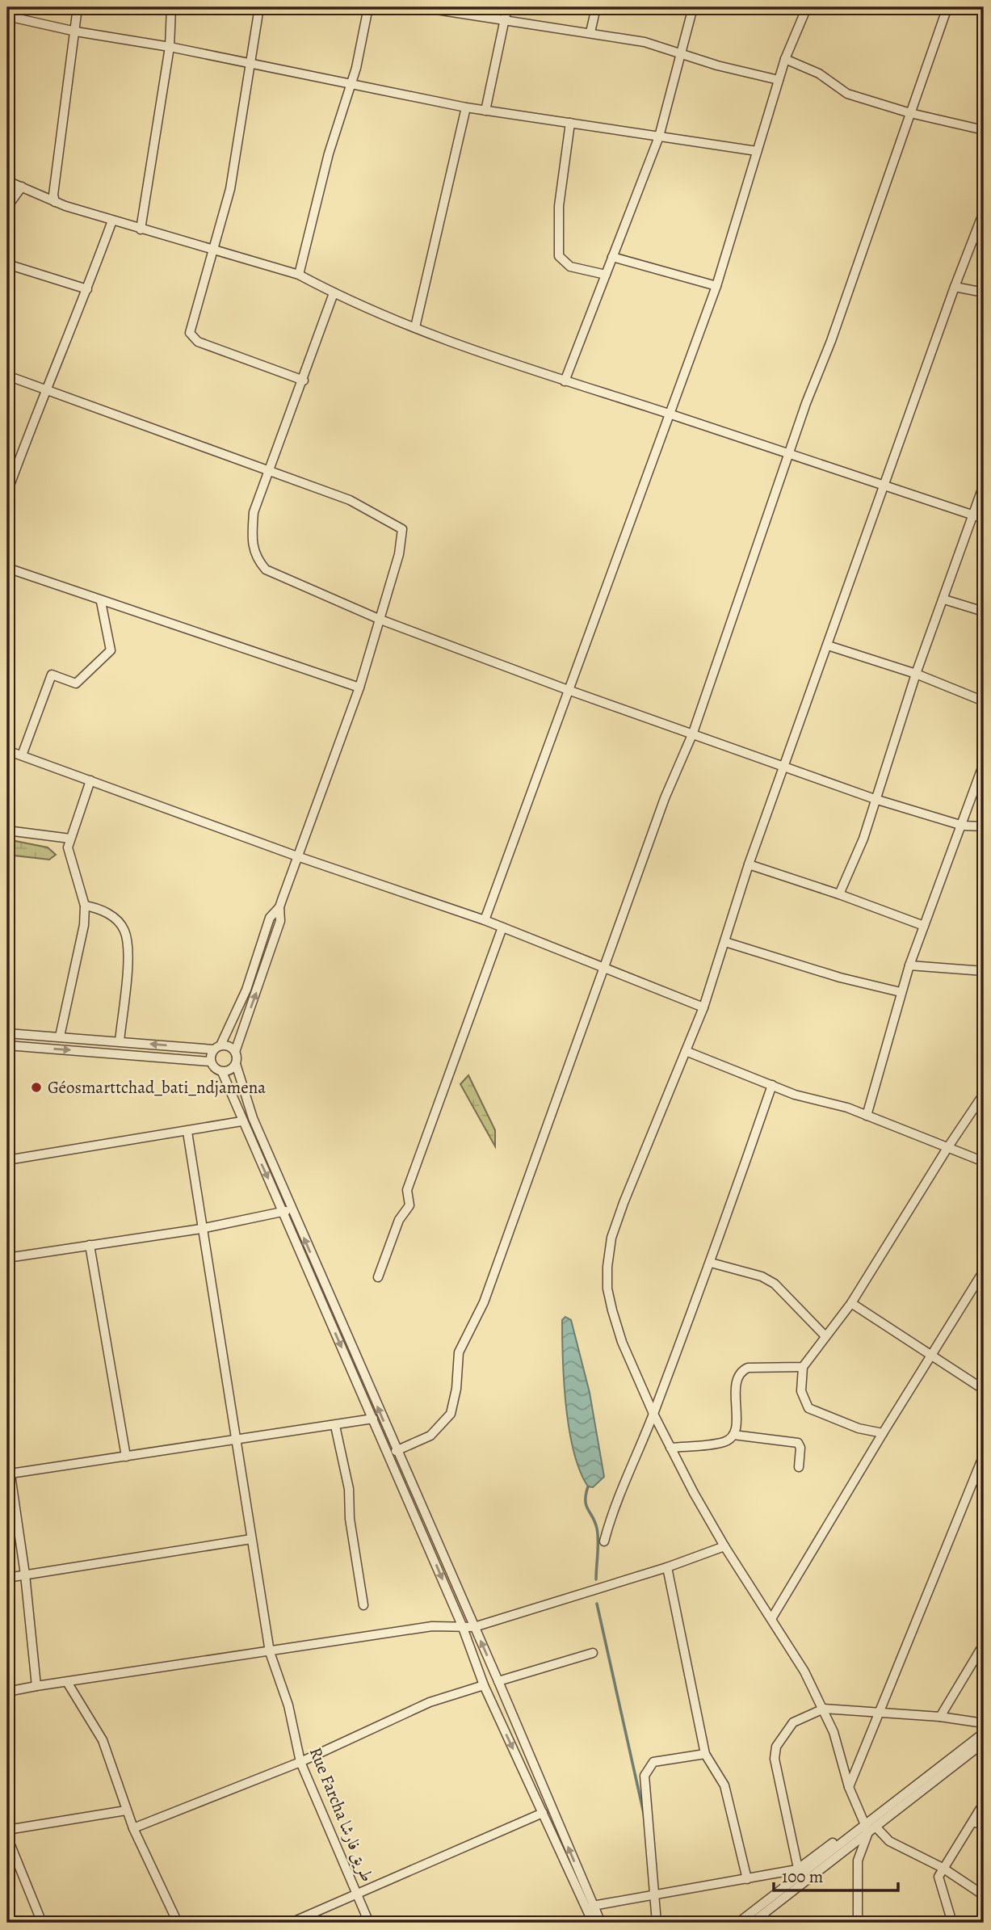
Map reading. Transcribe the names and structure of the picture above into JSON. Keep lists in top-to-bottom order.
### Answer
{
  "streets": {
    "street": ["Rue Farcha طريق فارشا"]
  },
  "places": ["Géosmarttchad_bati_ndjamena"],
  "scale_bar": "100 m"
}
